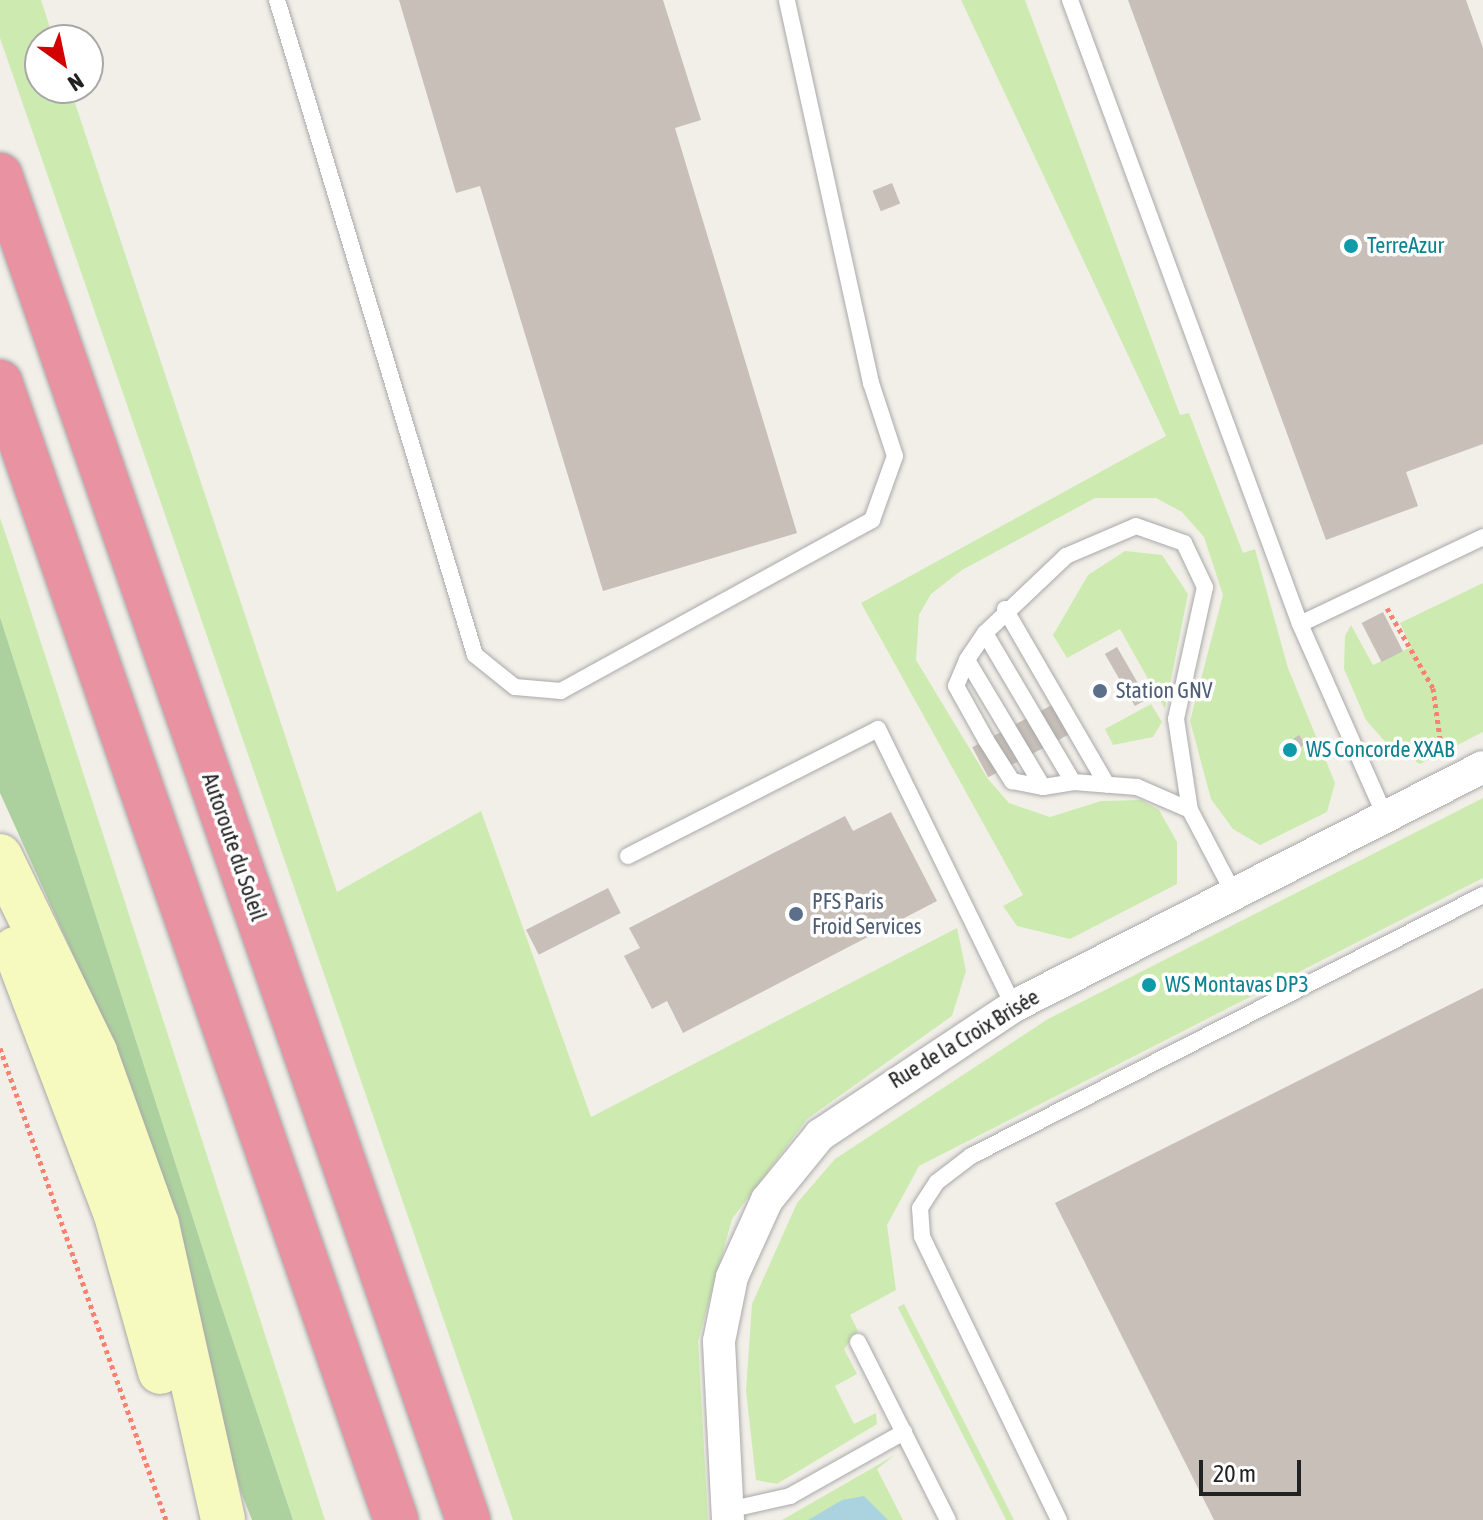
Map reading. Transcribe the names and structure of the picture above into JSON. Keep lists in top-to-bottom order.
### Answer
{
  "streets": {
    "highway": ["Autoroute du Soleil"],
    "street": ["Rue de la Croix Brisée"]
  },
  "places": [
    "TerreAzur",
    "Station GNV",
    "WS Concorde XXAB",
    "PFS Paris Froid Services",
    "WS Montavas DP3"
  ],
  "scale_bar": "20 m",
  "north": "bottom right"
}
